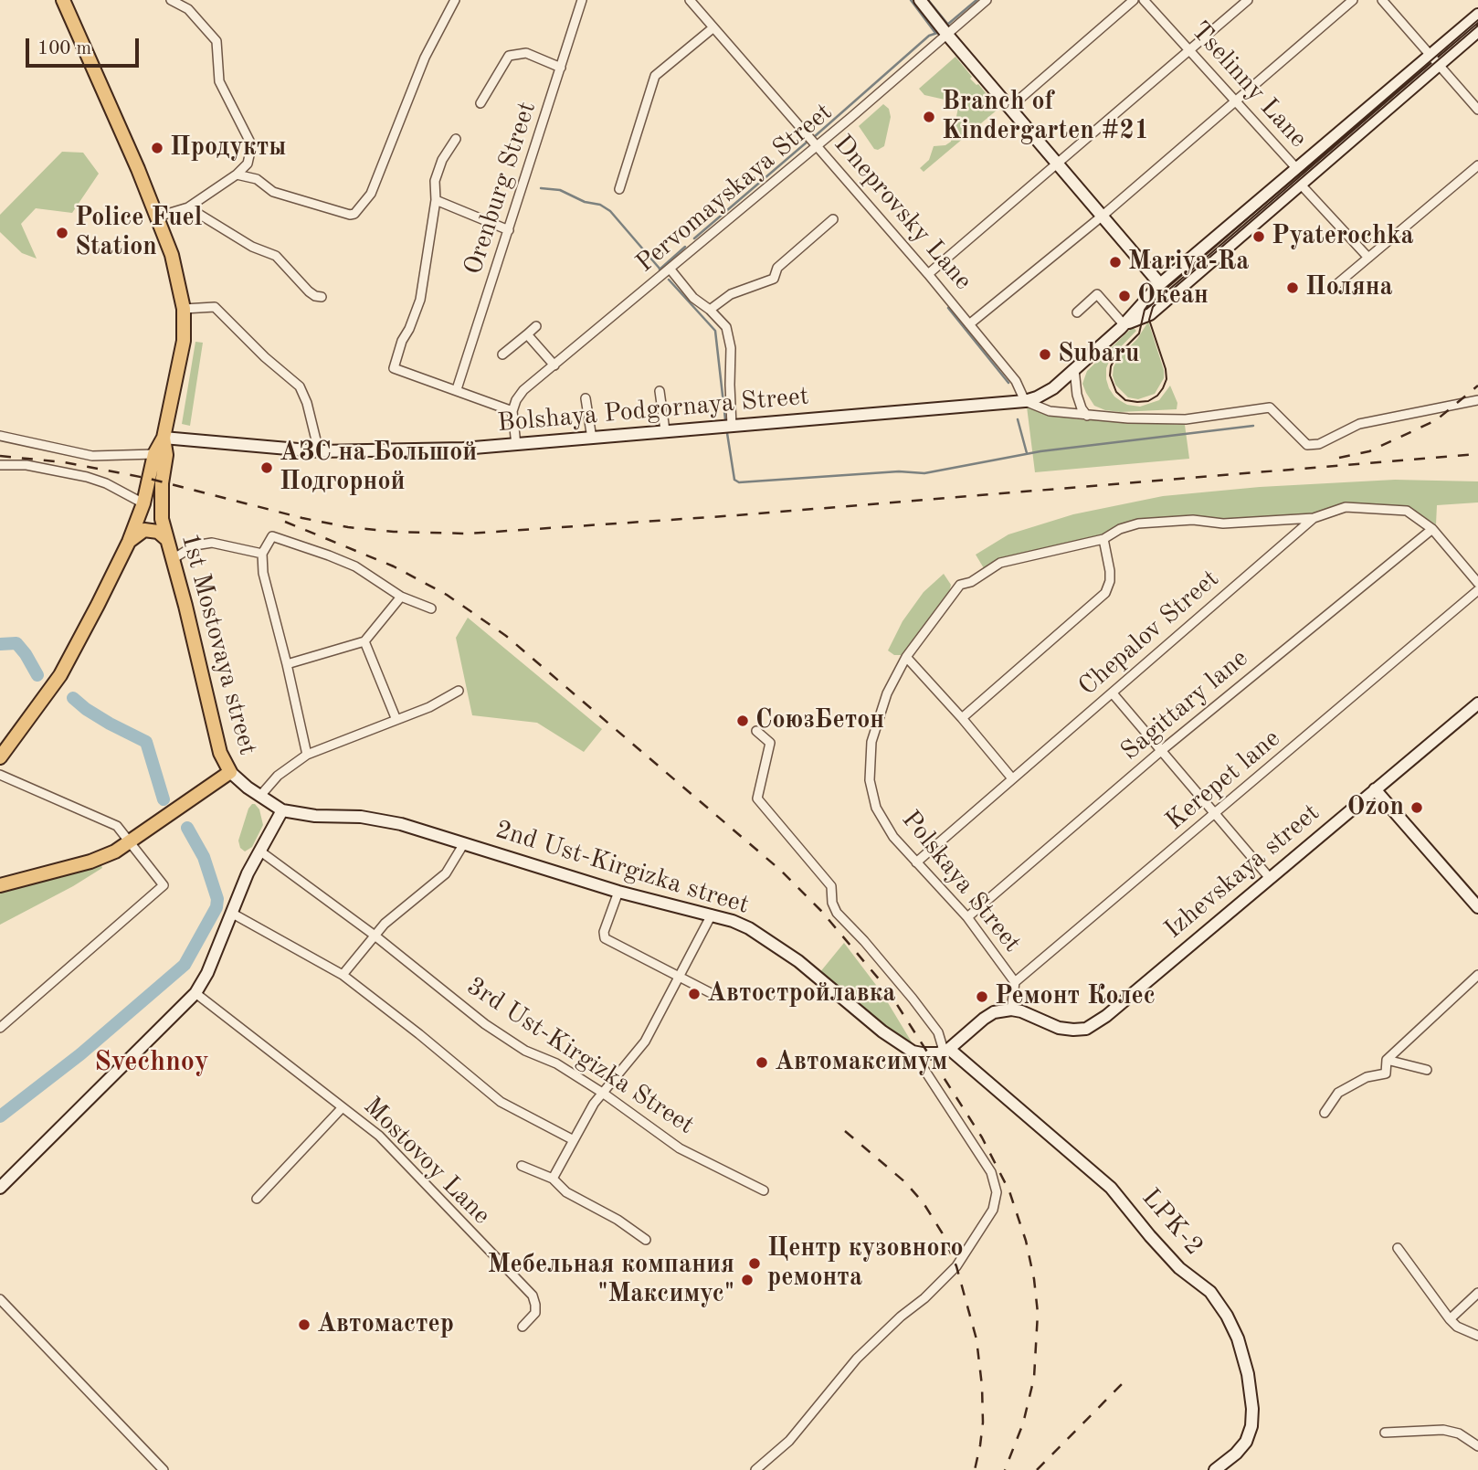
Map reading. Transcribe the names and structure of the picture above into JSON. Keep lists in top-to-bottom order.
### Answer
{
  "streets": {
    "main road": [
      "Bolshaya Podgornaya Street",
      "1st Mostovaya street",
      "2nd Ust-Kirgizka street",
      "Izhevskaya street",
      "LPK-2"
    ],
    "street": [
      "Tselinny Lane",
      "Orenburg Street",
      "Pervomayskaya Street",
      "Dneprovsky Lane",
      "Chepalov Street",
      "Sagittary lane",
      "Kerepet lane",
      "Polskaya Street",
      "3rd Ust-Kirgizka Street",
      "Mostovoy Lane"
    ]
  },
  "crossings": [
    ["Tselinny Lane", "Bolshaya Podgornaya Street"],
    ["Pervomayskaya Street", "Dneprovsky Lane"],
    ["Dneprovsky Lane", "Bolshaya Podgornaya Street"],
    ["Bolshaya Podgornaya Street", "1st Mostovaya street"],
    ["Chepalov Street", "Sagittary lane"],
    ["Chepalov Street", "Polskaya Street"],
    ["1st Mostovaya street", "2nd Ust-Kirgizka street"],
    ["Sagittary lane", "Polskaya Street"],
    ["Kerepet lane", "Polskaya Street"]
  ],
  "districts": ["Svechnoy"],
  "places": [
    "Branch of Kindergarten #21",
    "Продукты",
    "Police Fuel Station",
    "Pyaterochka",
    "Mariya-Ra",
    "Поляна",
    "Океан",
    "Subaru",
    "АЗС на Большой Подгорной",
    "СоюзБетон",
    "Ozon",
    "Автостройлавка",
    "Ремонт Колес",
    "Автомаксимум",
    "Центр кузовного ремонта",
    "Мебельная компания \"Максимус\"",
    "Автомастер"
  ],
  "scale_bar": "100 m"
}
